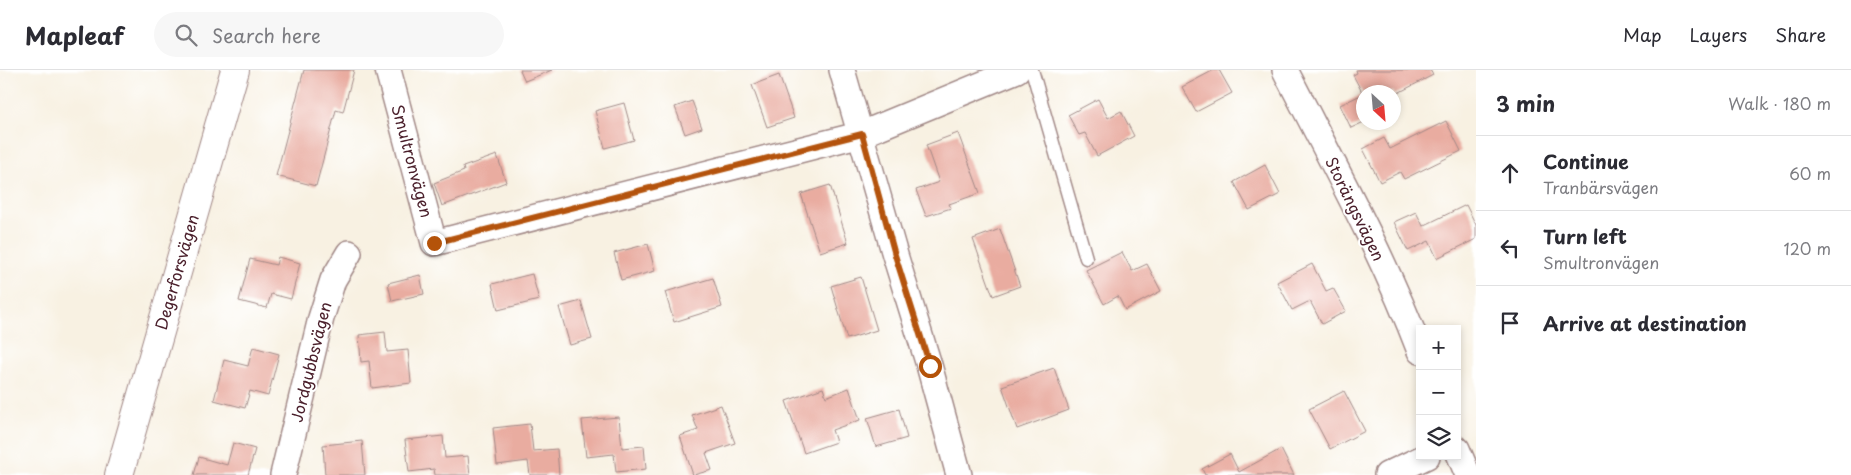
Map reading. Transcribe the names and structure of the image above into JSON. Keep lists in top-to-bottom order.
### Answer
{
  "streets": {
    "main road": ["Degerforsvägen"],
    "street": ["Smultronvägen", "Storängsvägen", "Jordgubbsvägen"]
  },
  "north": "bottom right",
  "page": {
    "header": "Mapleaf",
    "search": "Search here",
    "nav": ["Map", "Layers", "Share"],
    "heading": ["3 min", "Walk · 180 m"],
    "list": [
      ["Continue", "Tranbärsvägen", "60 m"],
      ["Turn left", "Smultronvägen", "120 m"],
      "Arrive at destination"
    ],
    "map_buttons": ["+", "−"]
  }
}
